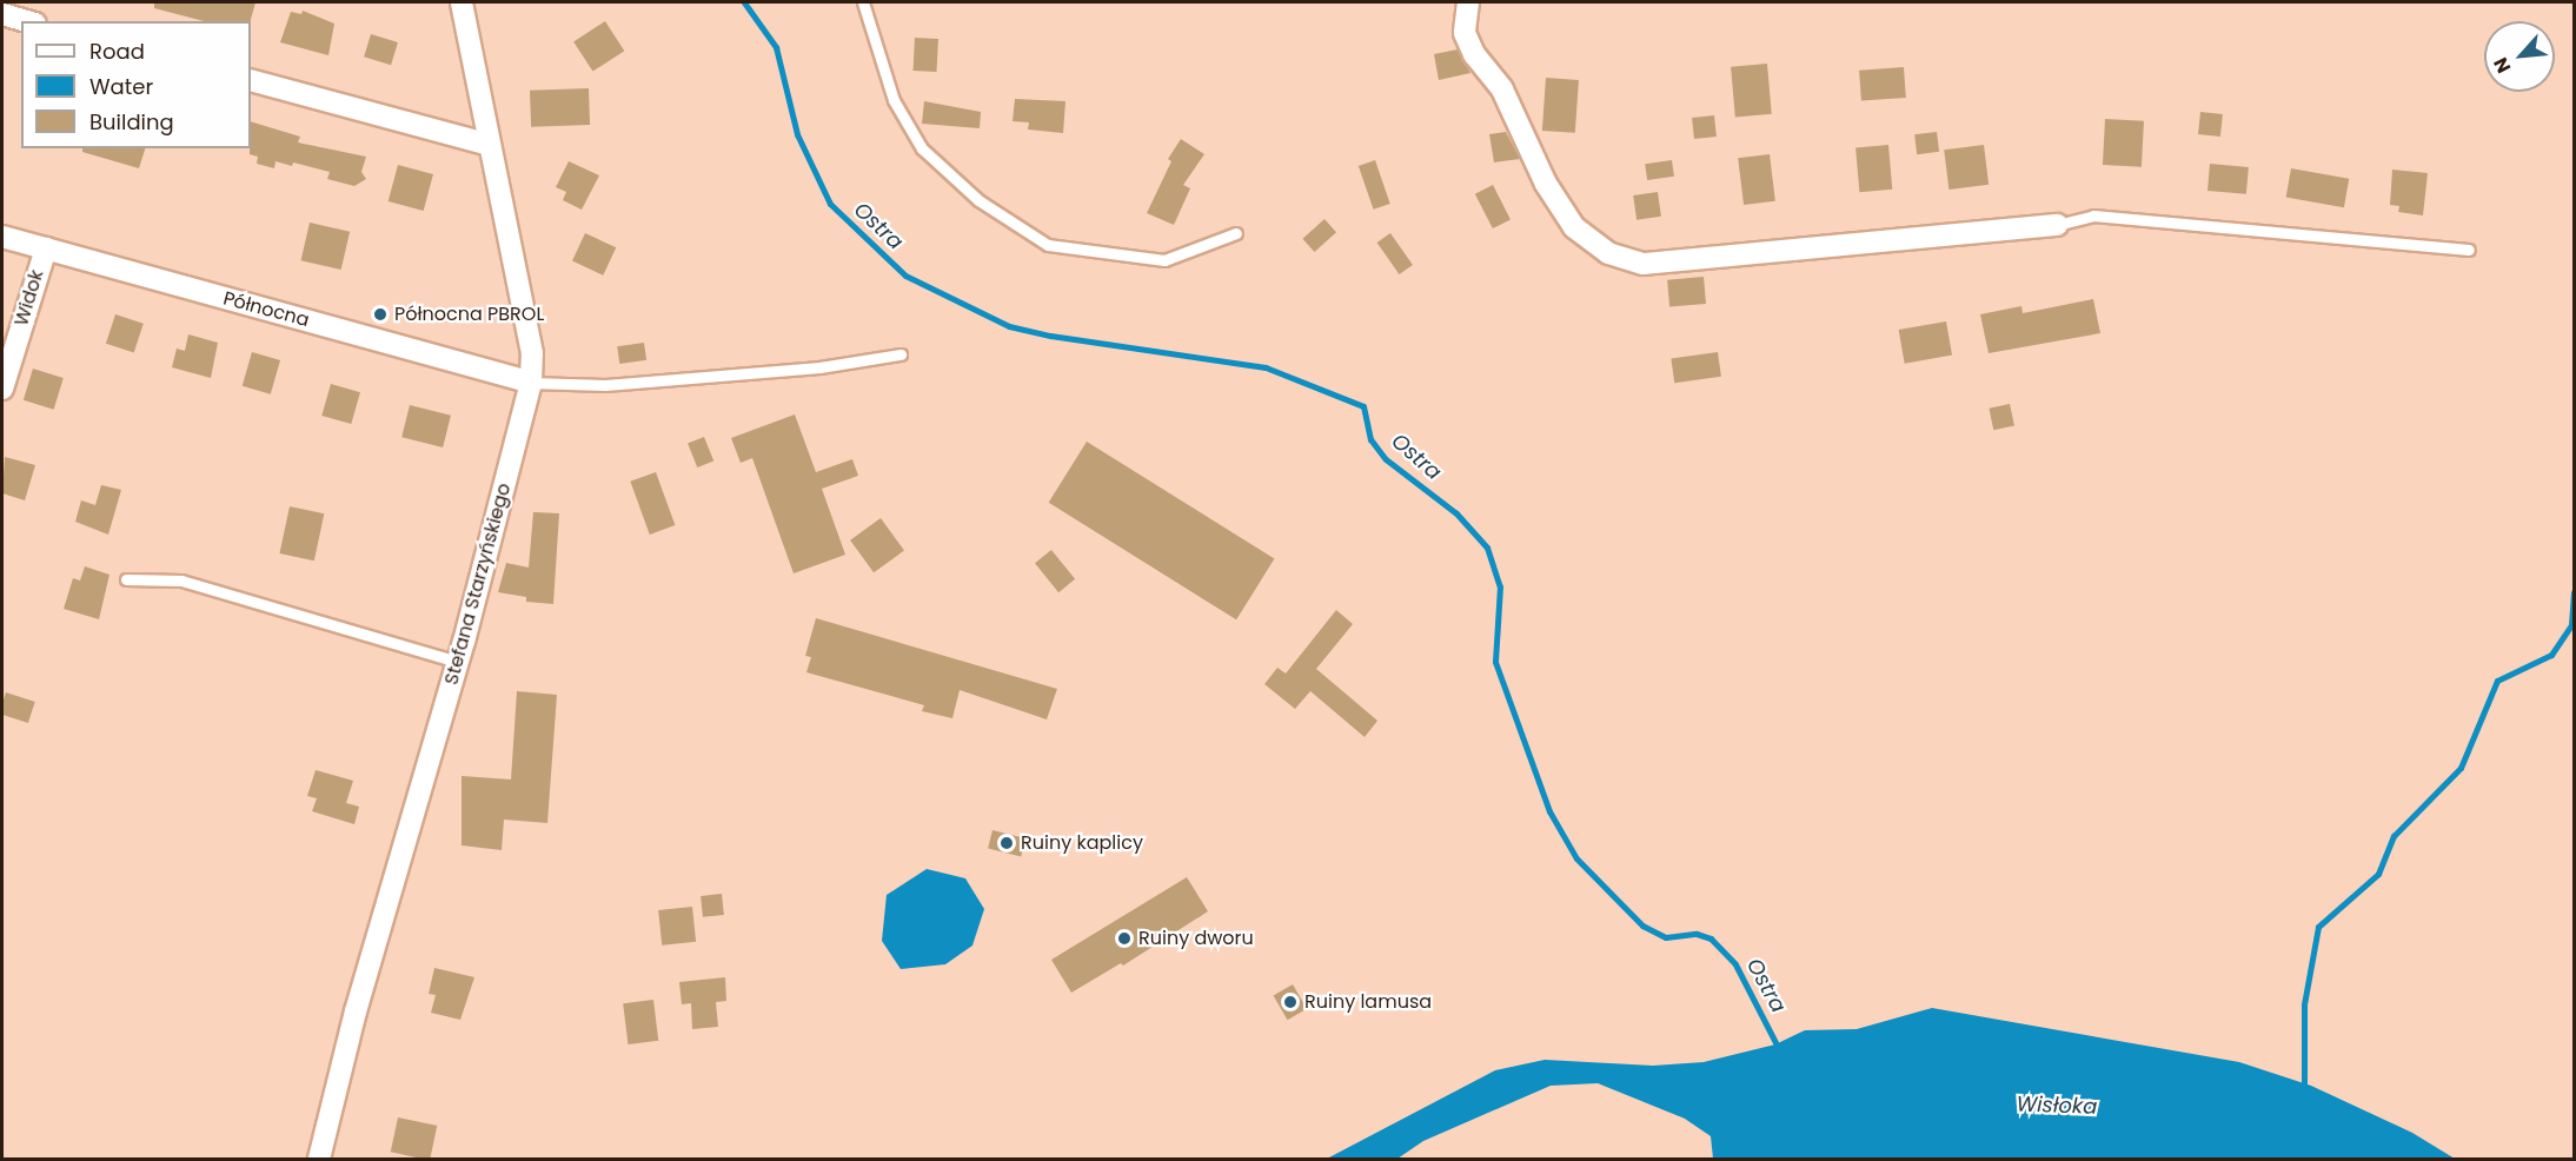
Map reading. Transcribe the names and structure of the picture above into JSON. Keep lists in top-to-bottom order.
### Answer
{
  "streets": {
    "street": ["Widok", "Północna", "Stefana Starzyńskiego"]
  },
  "crossings": [
    ["Widok", "Północna"],
    ["Północna", "Stefana Starzyńskiego"]
  ],
  "water": ["Ostra", "Wisłoka"],
  "places": [
    "Północna PBROL",
    "Ruiny kaplicy",
    "Ruiny dworu",
    "Ruiny lamusa"
  ],
  "legend": ["Road", "Water", "Building"],
  "north": "bottom left"
}
